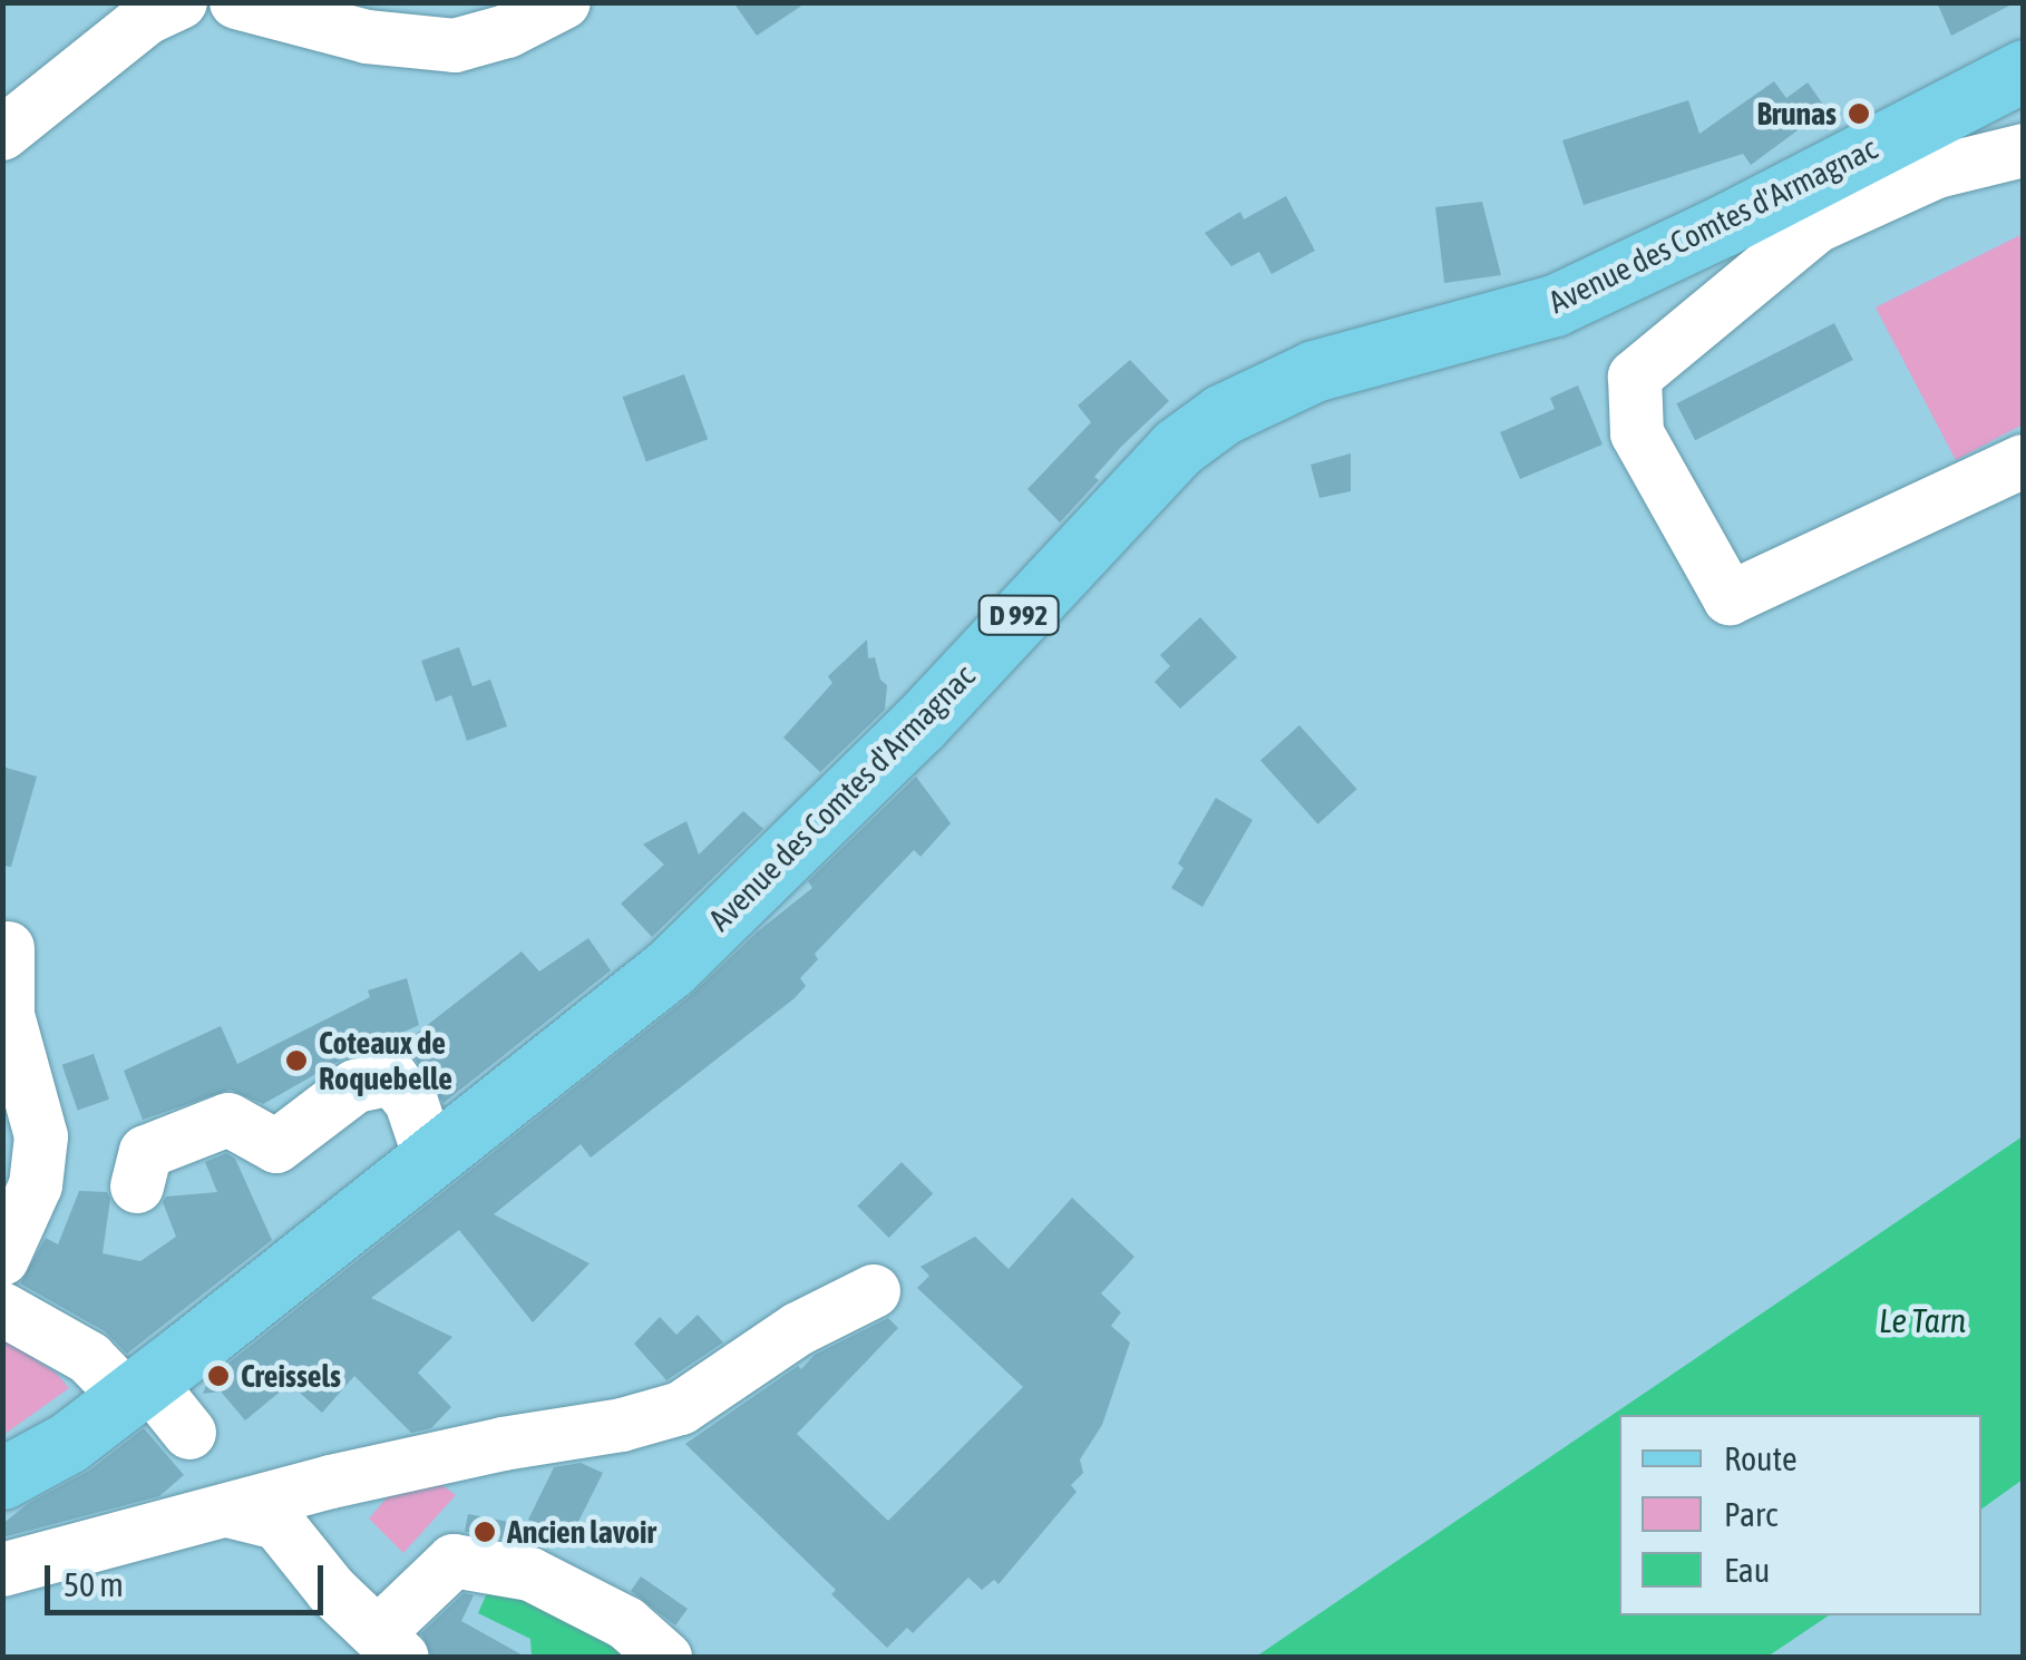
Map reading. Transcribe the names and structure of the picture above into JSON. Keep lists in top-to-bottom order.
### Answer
{
  "streets": {
    "main road": ["Avenue des Comtes d'Armagnac", "D 992"]
  },
  "water": ["Le Tarn"],
  "places": [
    "Brunas",
    "Coteaux de Roquebelle",
    "Creissels",
    "Ancien lavoir"
  ],
  "legend": ["Route", "Parc", "Eau"],
  "scale_bar": "50 m"
}
